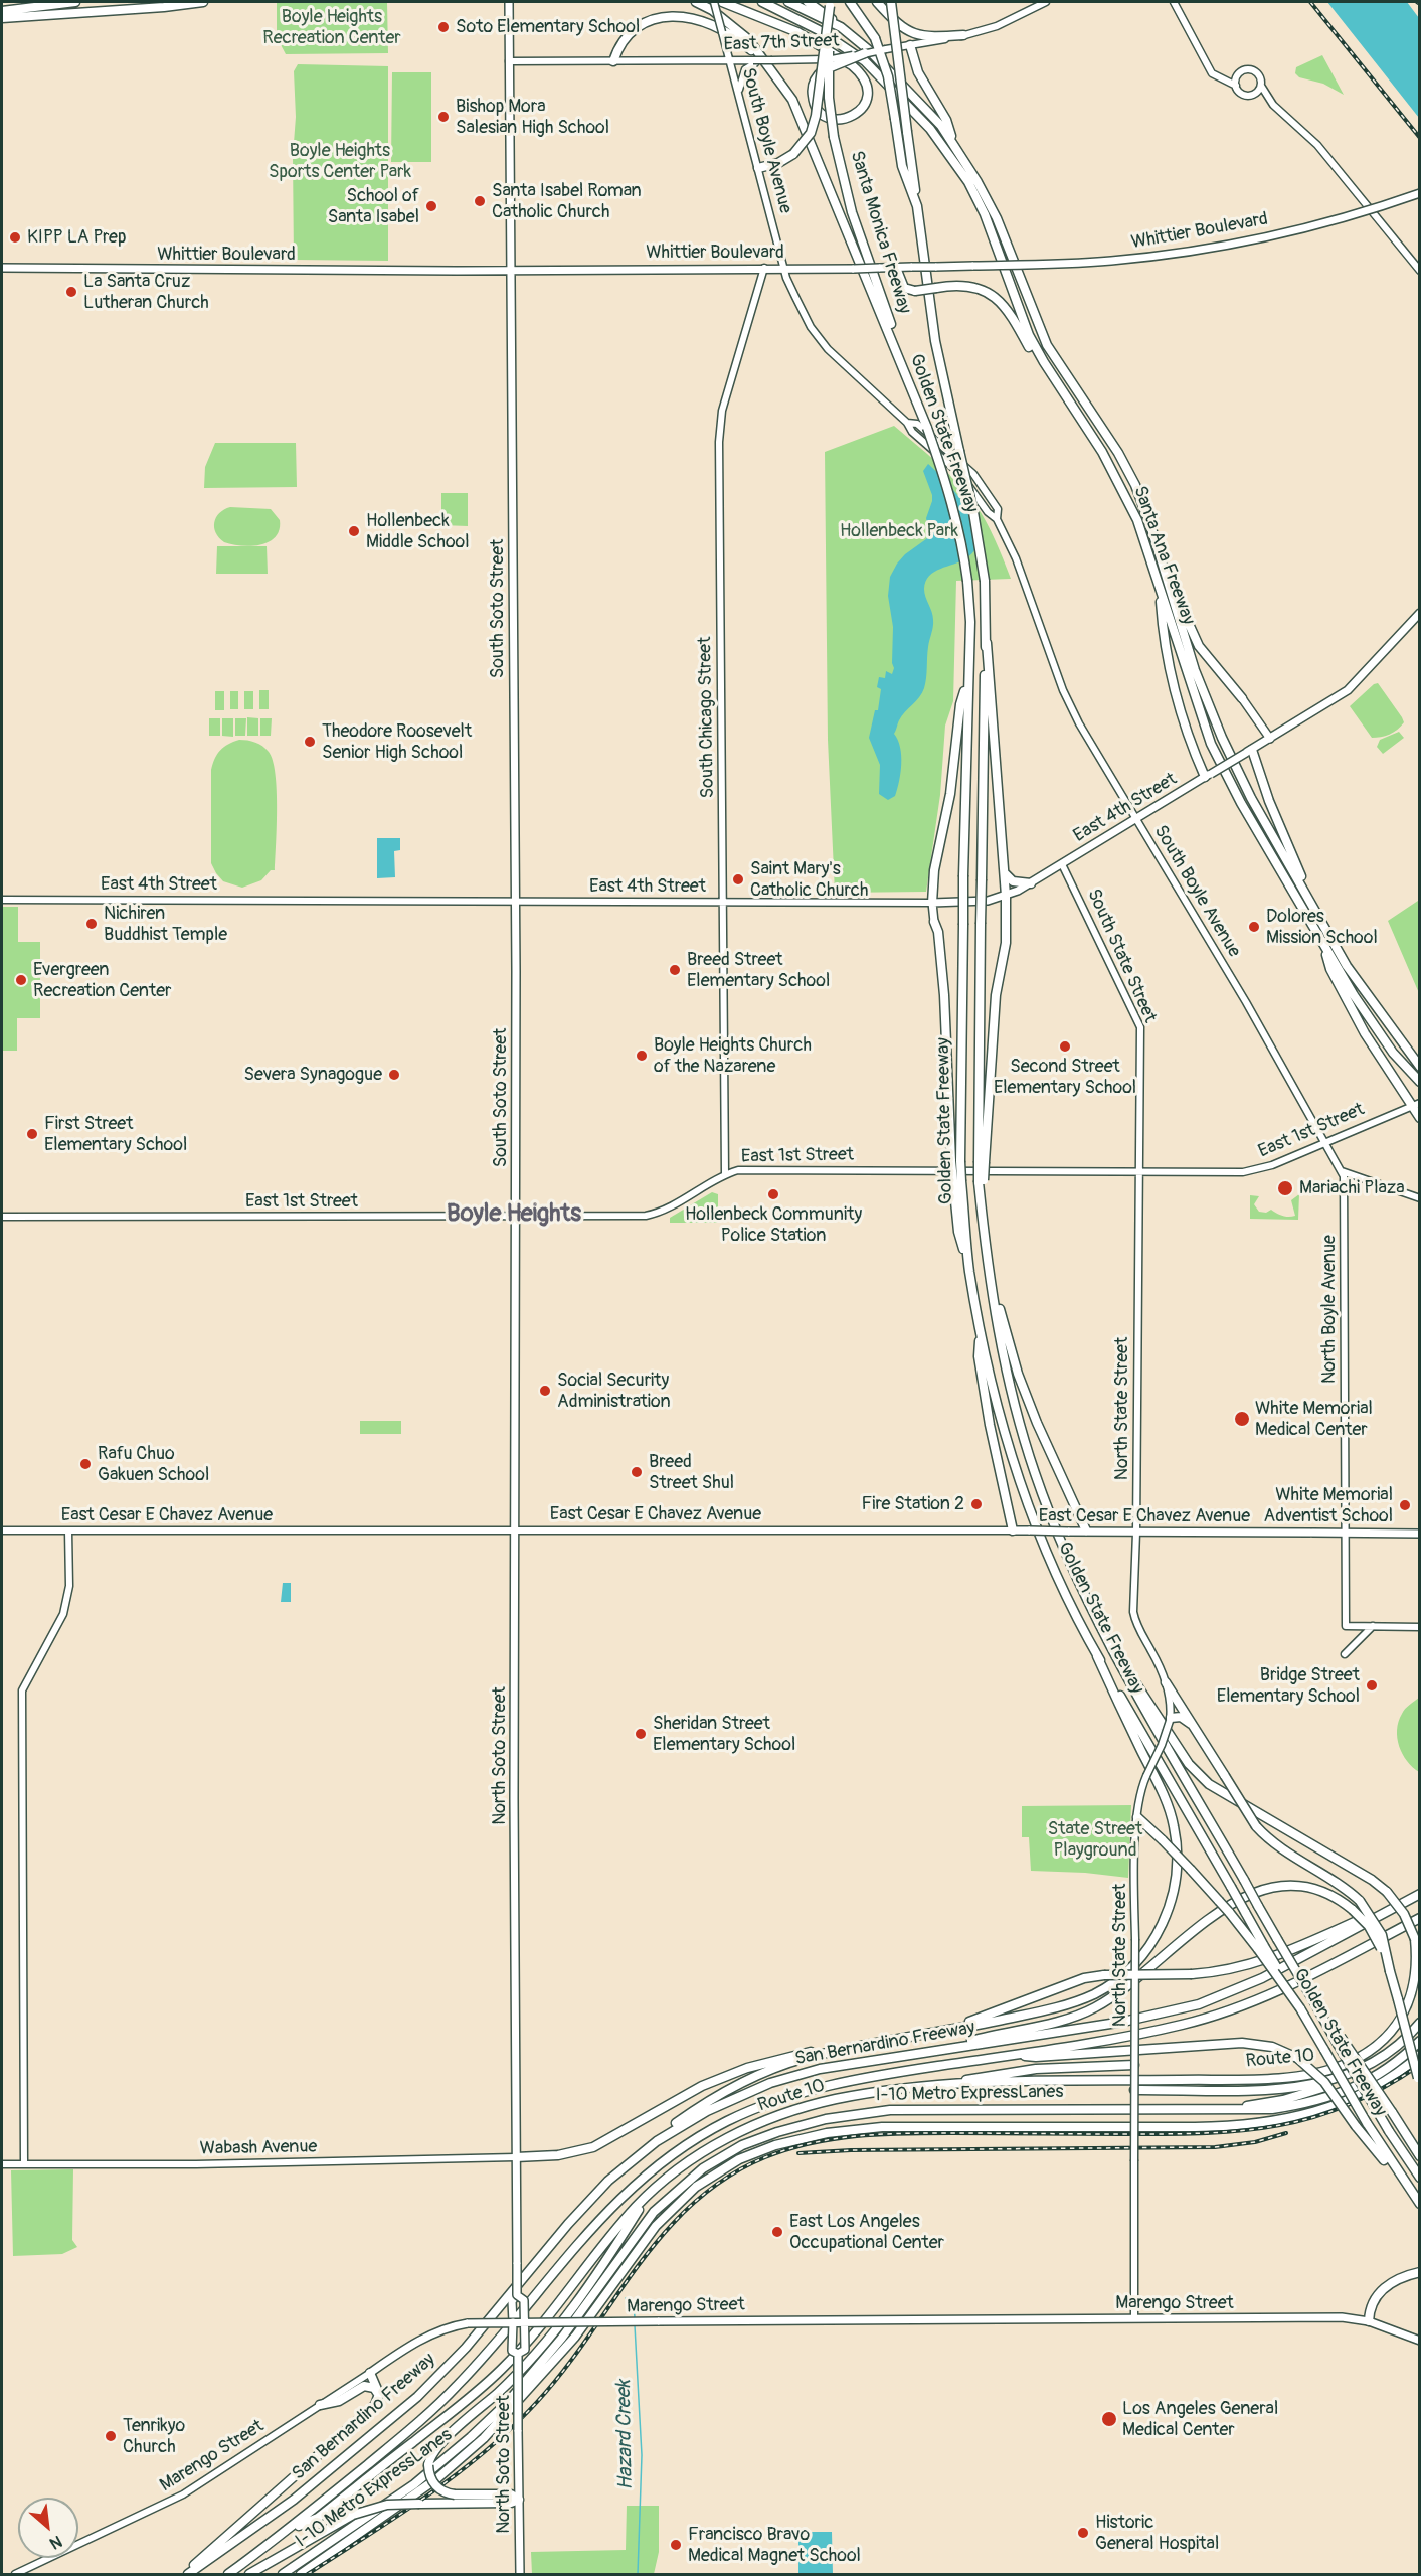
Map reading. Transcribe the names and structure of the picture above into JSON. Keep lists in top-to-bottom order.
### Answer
{
  "streets": {
    "highway": [
      "Santa Monica Freeway",
      "Golden State Freeway",
      "Santa Ana Freeway",
      "San Bernardino Freeway",
      "Route 10",
      "I-10 Metro ExpressLanes"
    ],
    "main road": [
      "East 7th Street",
      "South Boyle Avenue",
      "Whittier Boulevard",
      "South Soto Street",
      "South Chicago Street",
      "East 4th Street",
      "South State Street",
      "East 1st Street",
      "North Boyle Avenue",
      "North State Street",
      "East Cesar E Chavez Avenue",
      "North Soto Street",
      "Wabash Avenue",
      "Marengo Street"
    ]
  },
  "crossings": [
    ["East 7th Street", "South Boyle Avenue"],
    ["East 7th Street", "Golden State Freeway"],
    ["East 7th Street", "South Soto Street"],
    ["South Boyle Avenue", "Whittier Boulevard"],
    ["South Boyle Avenue", "East 4th Street"],
    ["South Boyle Avenue", "East 1st Street"],
    ["South Boyle Avenue", "North Boyle Avenue"],
    ["Whittier Boulevard", "South Soto Street"],
    ["Whittier Boulevard", "South Chicago Street"],
    ["Santa Monica Freeway", "Golden State Freeway"],
    ["Golden State Freeway", "Route 10"],
    ["South Soto Street", "East 4th Street"],
    ["South Soto Street", "East 1st Street"],
    ["South Soto Street", "North Soto Street"],
    ["South Chicago Street", "East 4th Street"],
    ["South Chicago Street", "East 1st Street"],
    ["East 4th Street", "South State Street"],
    ["South State Street", "East 1st Street"],
    ["South State Street", "North State Street"],
    ["East 1st Street", "North Boyle Avenue"],
    ["East 1st Street", "North State Street"],
    ["East 1st Street", "North Soto Street"],
    ["North Boyle Avenue", "East Cesar E Chavez Avenue"],
    ["North State Street", "East Cesar E Chavez Avenue"],
    ["North State Street", "Marengo Street"],
    ["East Cesar E Chavez Avenue", "North Soto Street"],
    ["North Soto Street", "Wabash Avenue"],
    ["North Soto Street", "Marengo Street"],
    ["San Bernardino Freeway", "Route 10"]
  ],
  "districts": ["Boyle Heights"],
  "water": ["Hazard Creek"],
  "parks": [
    "Boyle Heights Recreation Center",
    "Boyle Heights Sports Center Park",
    "Hollenbeck Park",
    "State Street Playground"
  ],
  "places": [
    "Soto Elementary School",
    "Bishop Mora Salesian High School",
    "Santa Isabel Roman Catholic Church",
    "School of Santa Isabel",
    "KIPP LA Prep",
    "La Santa Cruz Lutheran Church",
    "Hollenbeck Middle School",
    "Theodore Roosevelt Senior High School",
    "Saint Mary's Catholic Church",
    "Nichiren Buddhist Temple",
    "Dolores Mission School",
    "Breed Street Elementary School",
    "Evergreen Recreation Center",
    "Second Street Elementary School",
    "Boyle Heights Church of the Nazarene",
    "Severa Synagogue",
    "First Street Elementary School",
    "Mariachi Plaza",
    "Hollenbeck Community Police Station",
    "Social Security Administration",
    "White Memorial Medical Center",
    "Rafu Chuo Gakuen School",
    "Breed Street Shul",
    "Fire Station 2",
    "White Memorial Adventist School",
    "Bridge Street Elementary School",
    "Sheridan Street Elementary School",
    "East Los Angeles Occupational Center",
    "Los Angeles General Medical Center",
    "Tenrikyo Church",
    "Historic General Hospital",
    "Francisco Bravo Medical Magnet School"
  ],
  "north": "bottom right"
}
